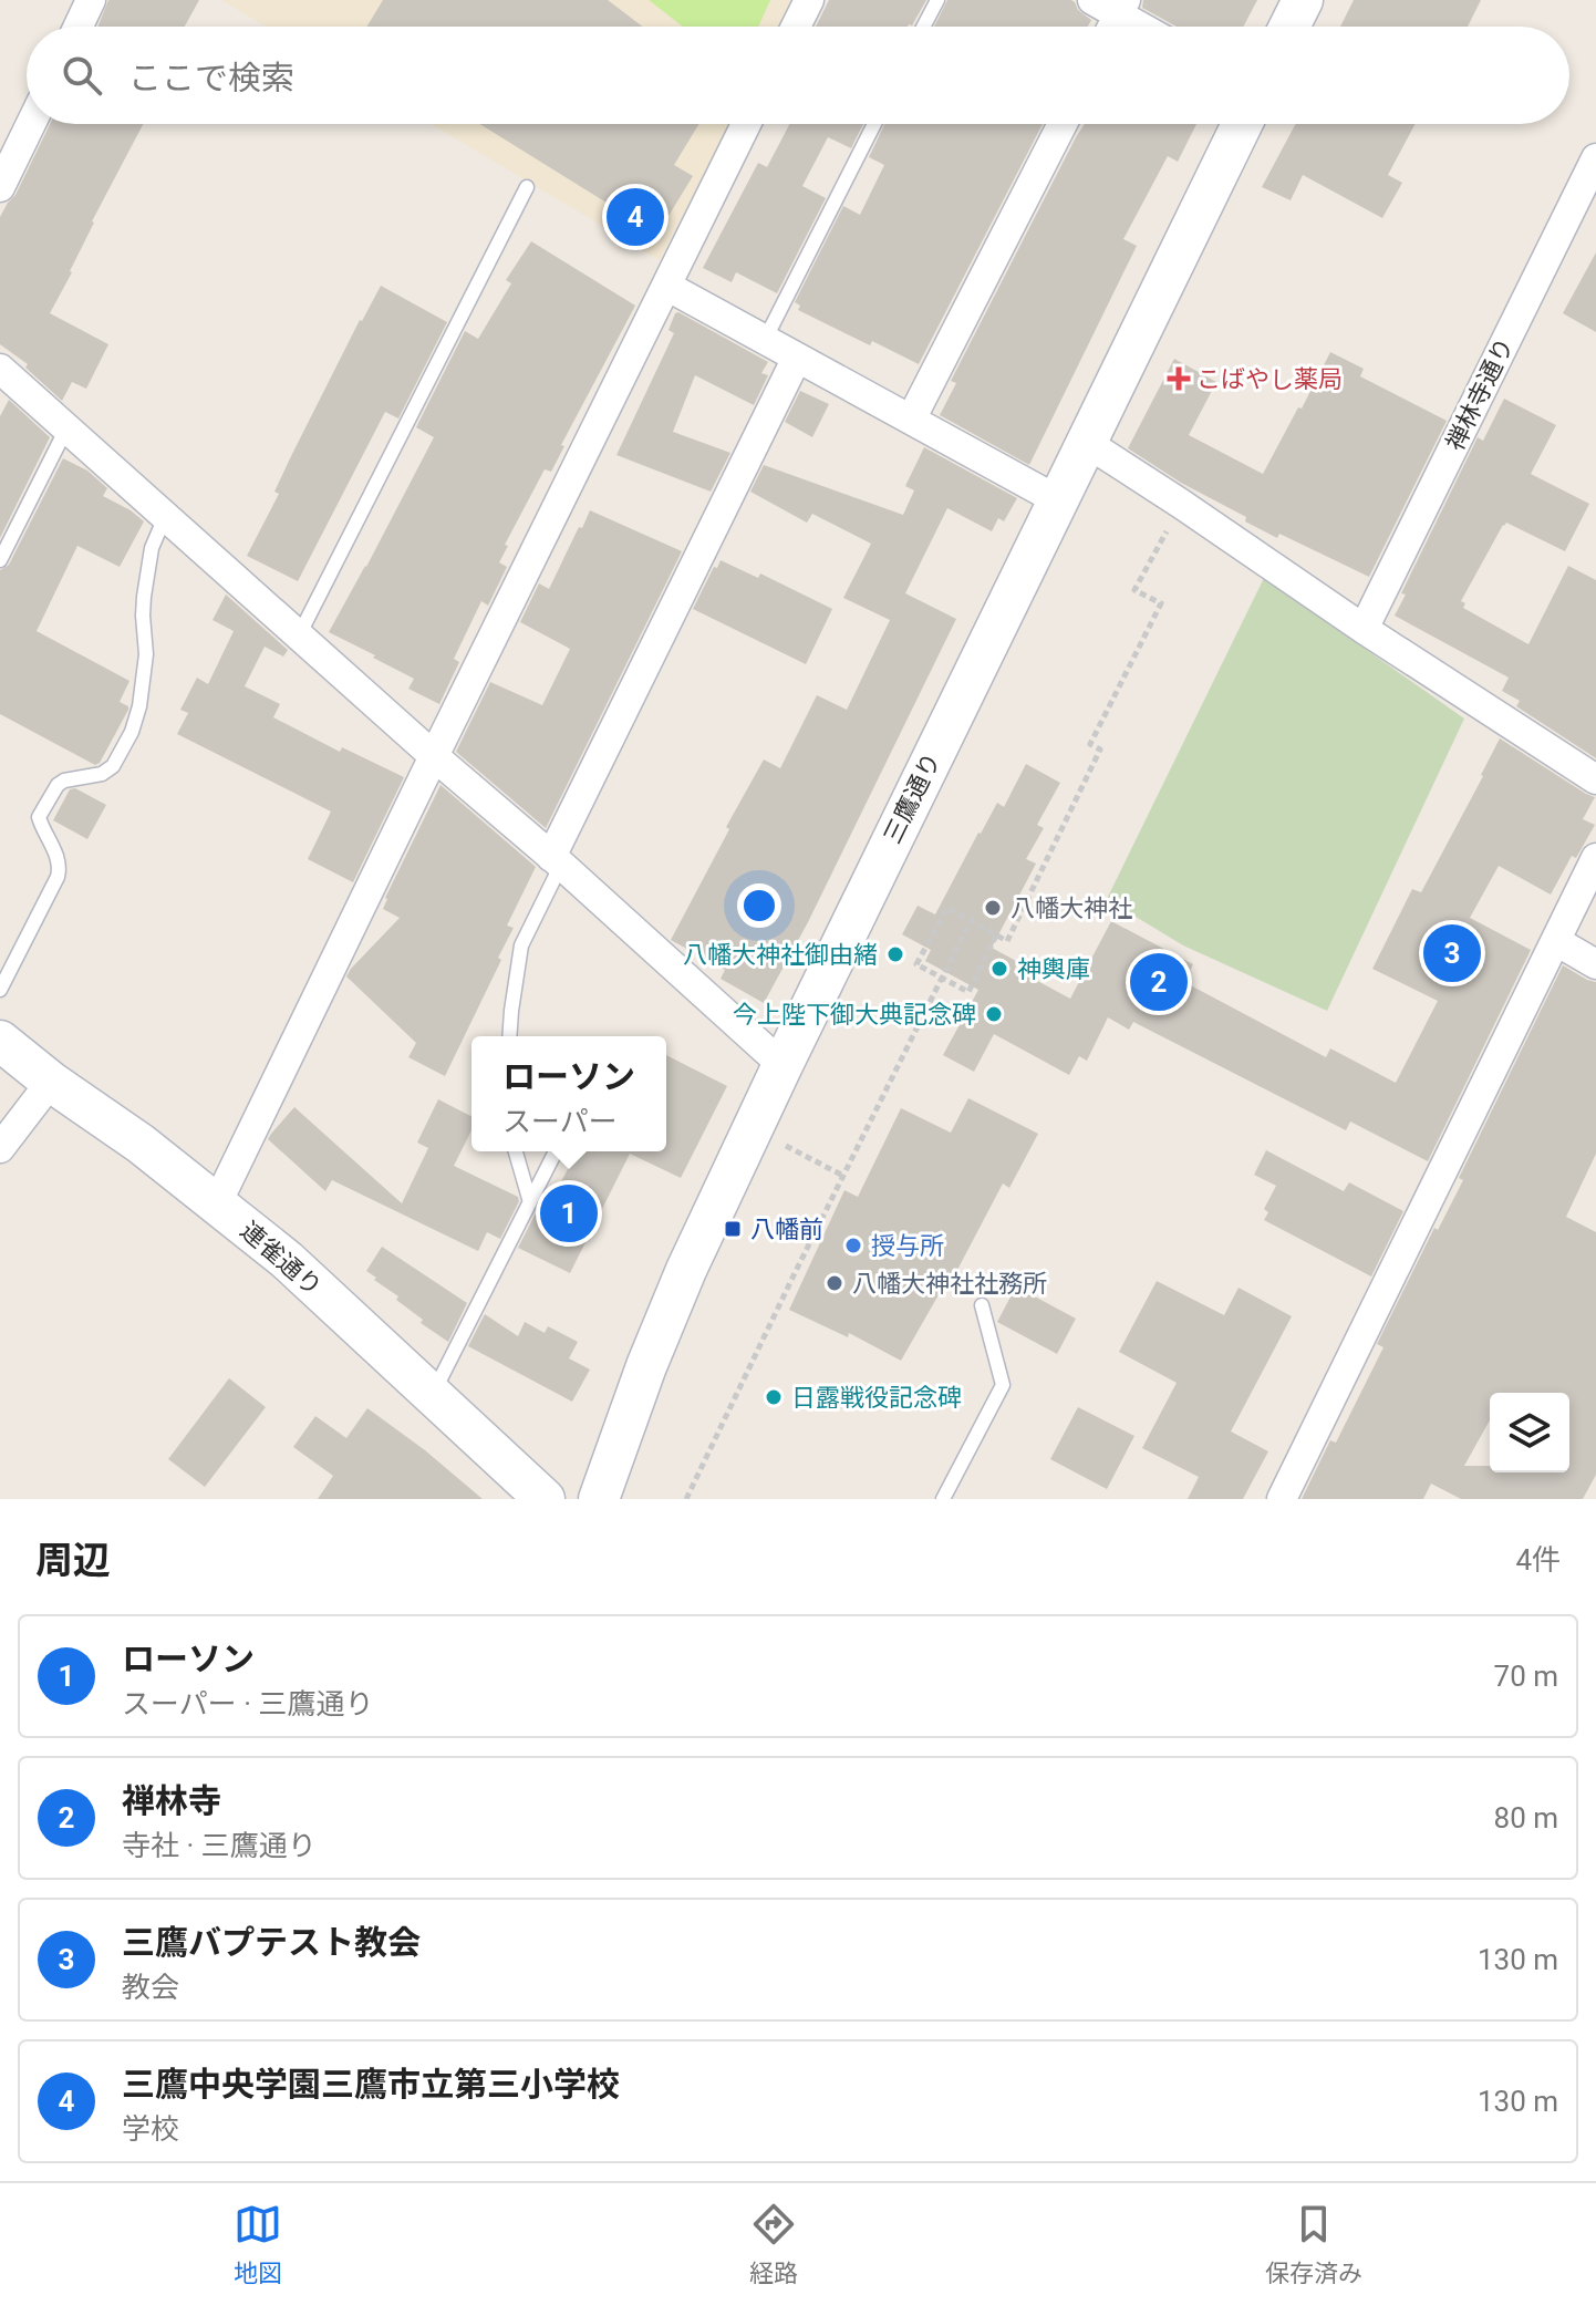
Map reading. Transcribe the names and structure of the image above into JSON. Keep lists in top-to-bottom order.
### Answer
{
  "streets": {
    "main road": ["三鷹通り", "連雀通り"],
    "street": ["禅林寺通り"]
  },
  "places": {
    "health": ["こばやし薬局"],
    "other": [
      "八幡大神社",
      "八幡大神社御由緒",
      "神輿庫",
      "今上陛下御大典記念碑",
      "授与所",
      "八幡大神社社務所",
      "日露戦役記念碑"
    ],
    "transit": ["八幡前"]
  },
  "page": {
    "search": "ここで検索",
    "pins": [
      "4",
      "3",
      "2",
      "1"
    ],
    "popup": ["ローソン", "スーパー"],
    "heading": ["周辺", "4件"],
    "list": [
      {
        "mark": "1",
        "name": "ローソン",
        "note": "スーパー · 三鷹通り",
        "value": "70 m"
      },
      {
        "mark": "2",
        "name": "禅林寺",
        "note": "寺社 · 三鷹通り",
        "value": "80 m"
      },
      {
        "mark": "3",
        "name": "三鷹バプテスト教会",
        "note": "教会",
        "value": "130 m"
      },
      {
        "mark": "4",
        "name": "三鷹中央学園三鷹市立第三小学校",
        "note": "学校",
        "value": "130 m"
      }
    ],
    "nav": ["地図", "経路", "保存済み"]
  }
}
